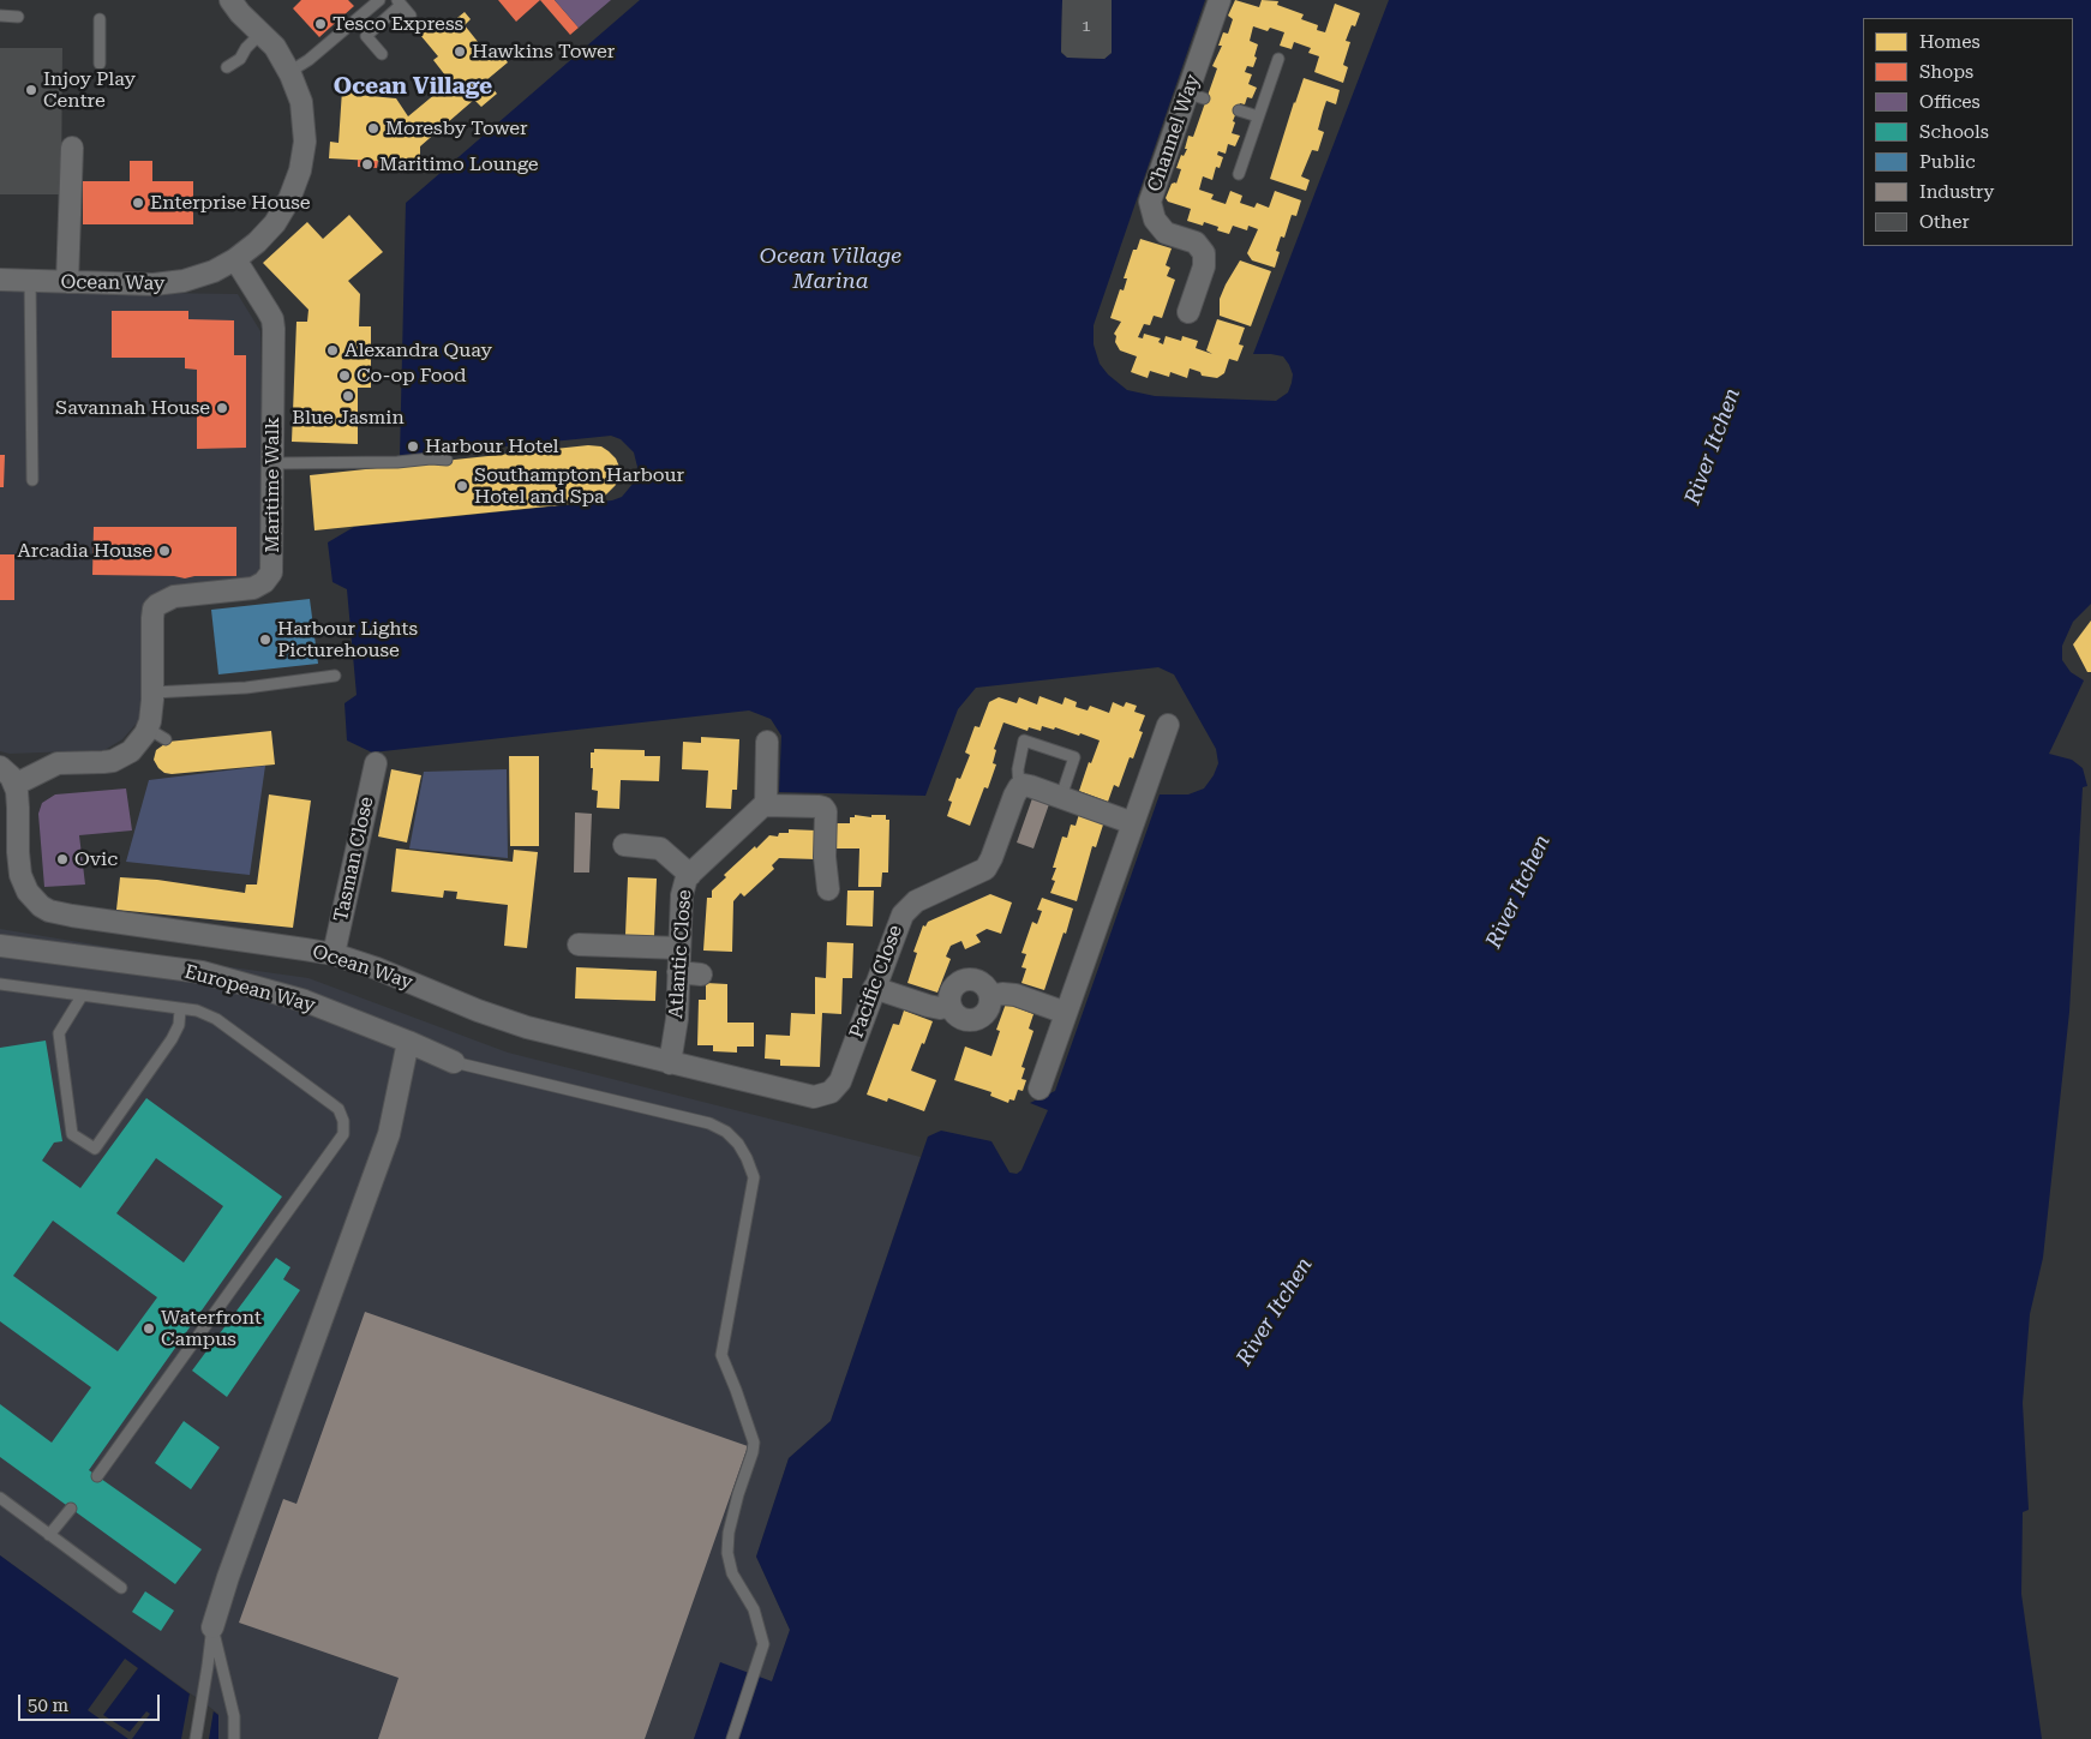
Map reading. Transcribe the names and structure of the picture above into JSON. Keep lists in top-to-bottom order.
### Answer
{
  "streets": {
    "street": [
      "Channel Way",
      "Ocean Way",
      "Maritime Walk",
      "Tasman Close",
      "Atlantic Close",
      "Pacific Close",
      "European Way"
    ]
  },
  "crossings": [
    ["Ocean Way", "Maritime Walk"],
    ["Ocean Way", "Tasman Close"],
    ["Ocean Way", "Atlantic Close"],
    ["Ocean Way", "Pacific Close"]
  ],
  "districts": ["Ocean Village"],
  "water": ["Ocean Village Marina", "River Itchen"],
  "places": [
    "Tesco Express",
    "Hawkins Tower",
    "Injoy Play Centre",
    "Moresby Tower",
    "Maritimo Lounge",
    "Enterprise House",
    "Alexandra Quay",
    "Co-op Food",
    "Blue Jasmin",
    "Savannah House",
    "Harbour Hotel",
    "Southampton Harbour Hotel and Spa",
    "Arcadia House",
    "Harbour Lights Picturehouse",
    "Ovic",
    "Waterfront Campus"
  ],
  "house_numbers": ["1"],
  "legend": [
    "Homes",
    "Shops",
    "Offices",
    "Schools",
    "Public",
    "Industry",
    "Other"
  ],
  "scale_bar": "50 m"
}
